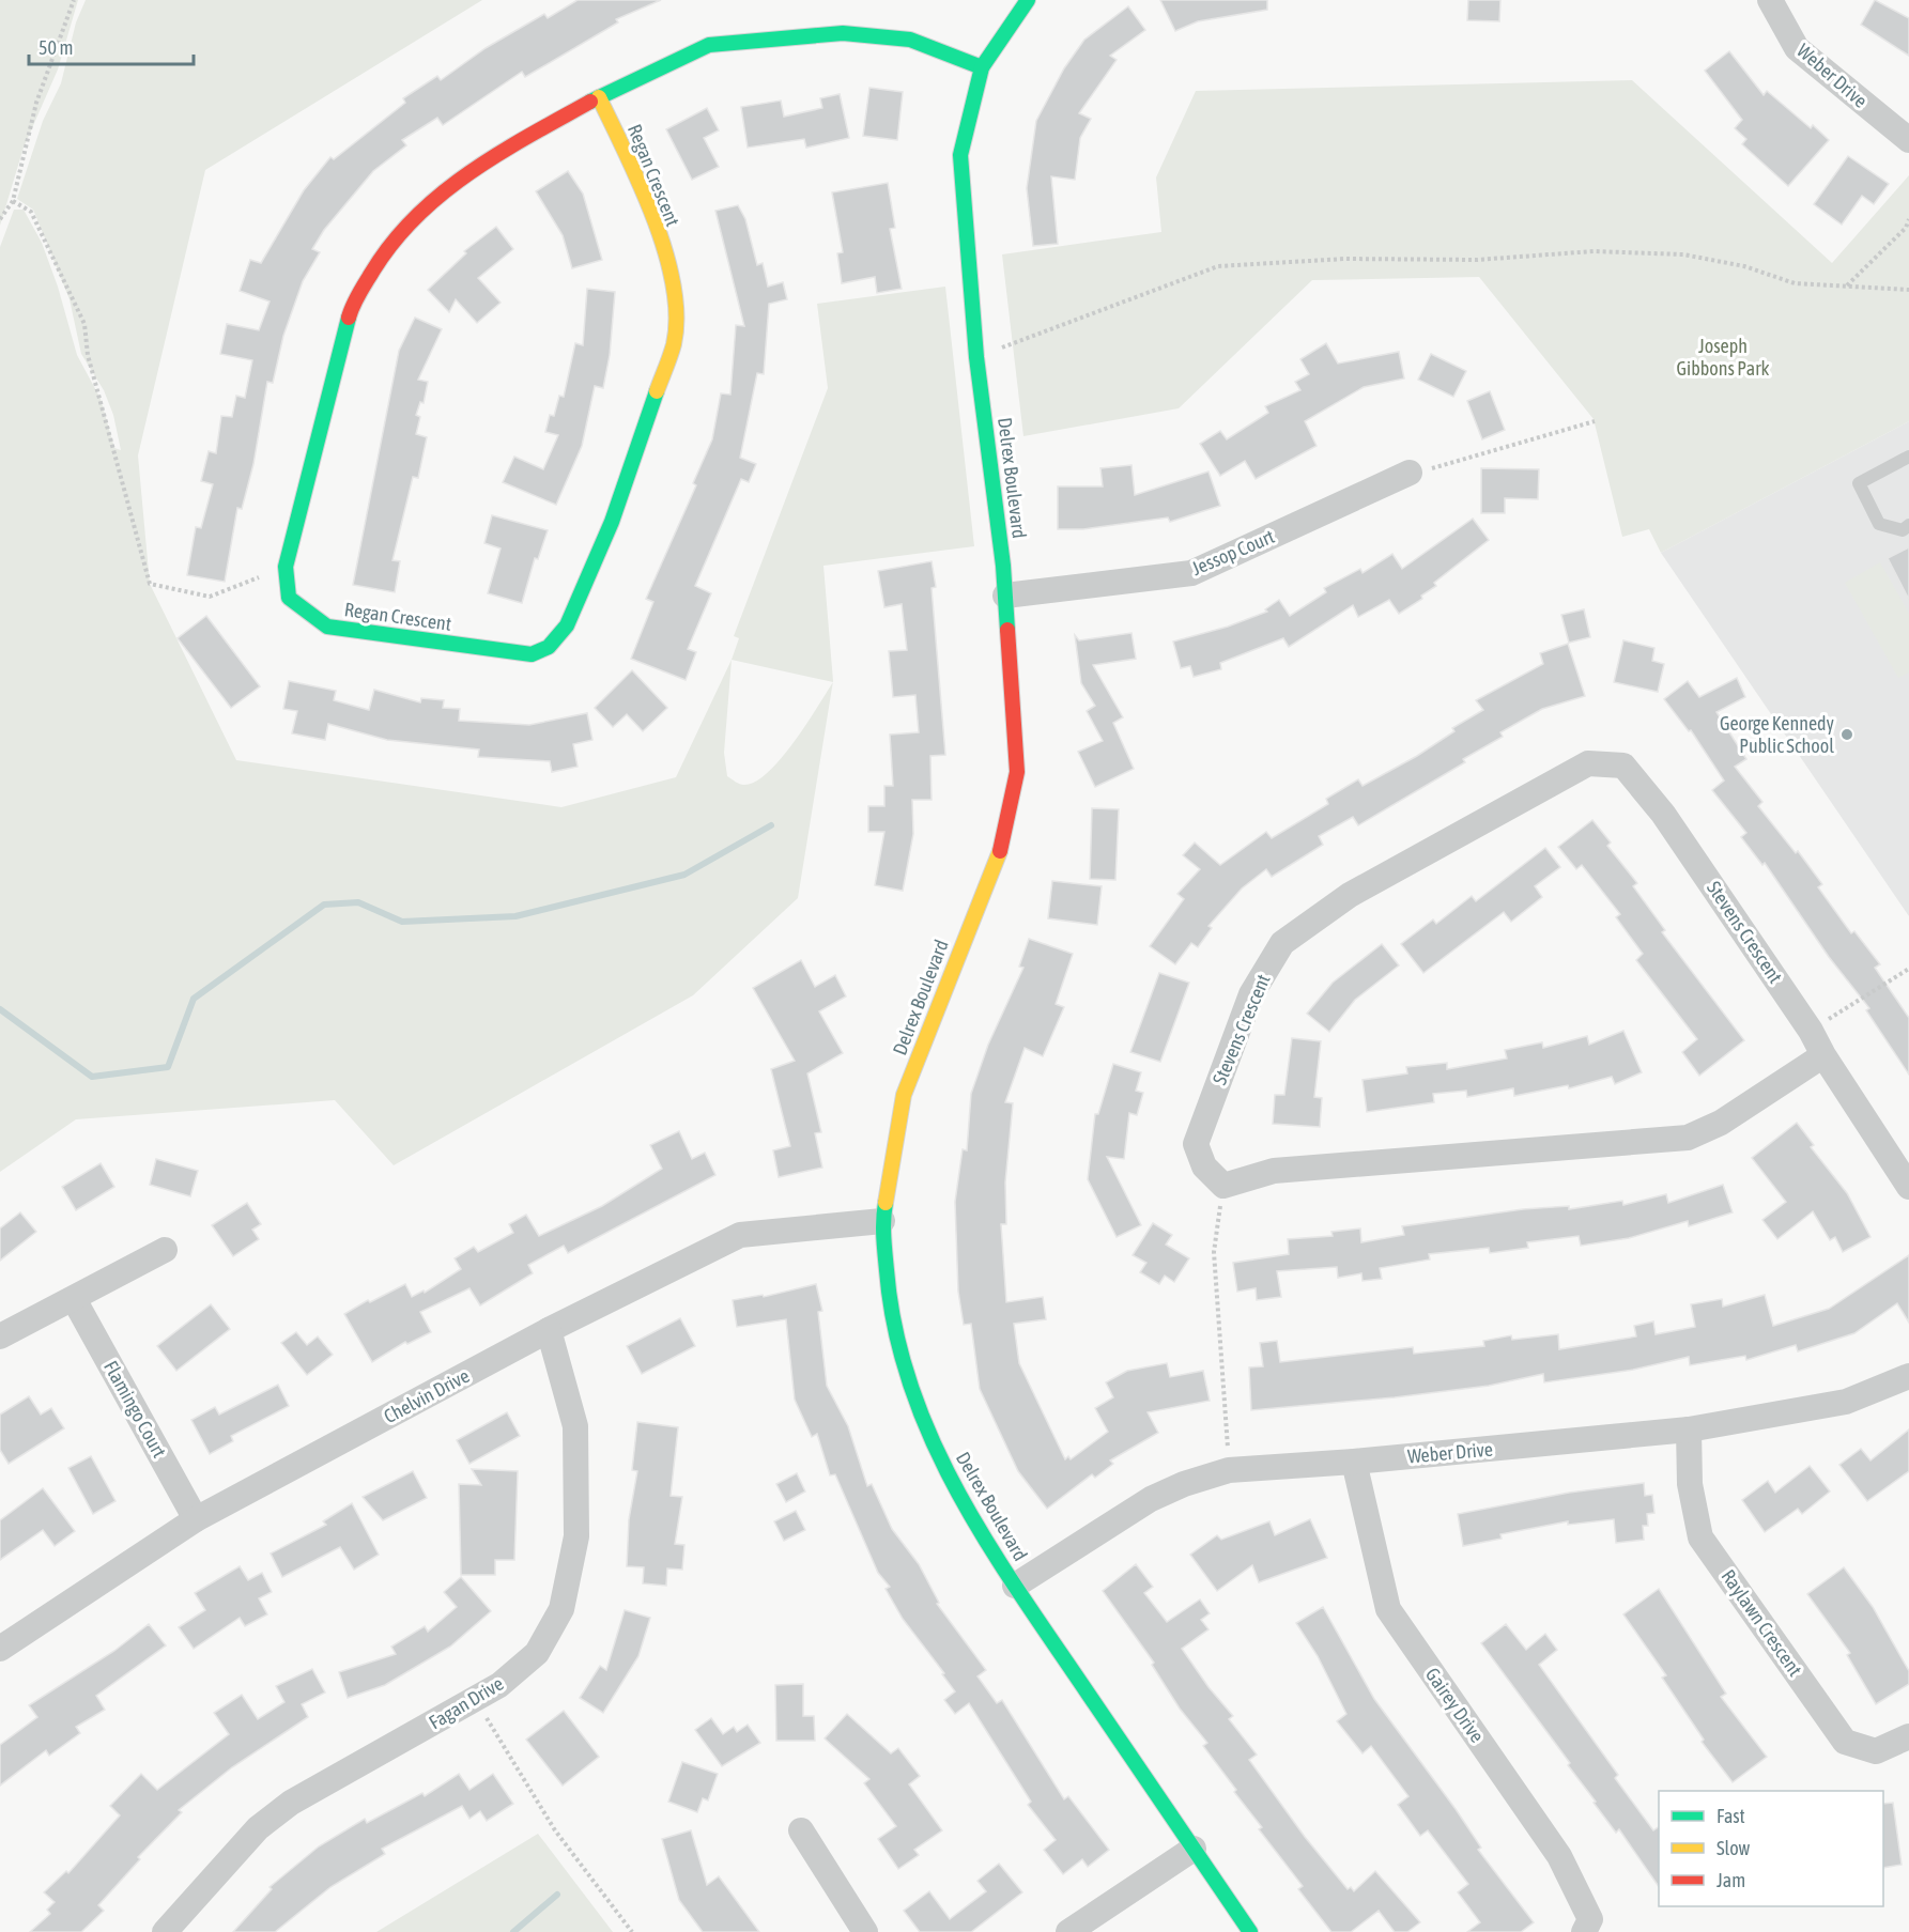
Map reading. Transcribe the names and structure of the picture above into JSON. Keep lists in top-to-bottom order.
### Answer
{
  "streets": {
    "street": [
      "Weber Drive",
      "Regan Crescent",
      "Delrex Boulevard",
      "Jessop Court",
      "Stevens Crescent",
      "Chelvin Drive",
      "Flamingo Court",
      "Raylawn Crescent",
      "Fagan Drive",
      "Gairey Drive"
    ]
  },
  "crossings": [
    ["Weber Drive", "Delrex Boulevard"],
    ["Weber Drive", "Raylawn Crescent"],
    ["Weber Drive", "Gairey Drive"],
    ["Regan Crescent", "Delrex Boulevard"],
    ["Delrex Boulevard", "Jessop Court"],
    ["Delrex Boulevard", "Chelvin Drive"],
    ["Chelvin Drive", "Flamingo Court"],
    ["Chelvin Drive", "Fagan Drive"]
  ],
  "parks": ["Joseph Gibbons Park"],
  "places": ["George Kennedy Public School"],
  "legend": ["Fast", "Slow", "Jam"],
  "scale_bar": "50 m"
}
